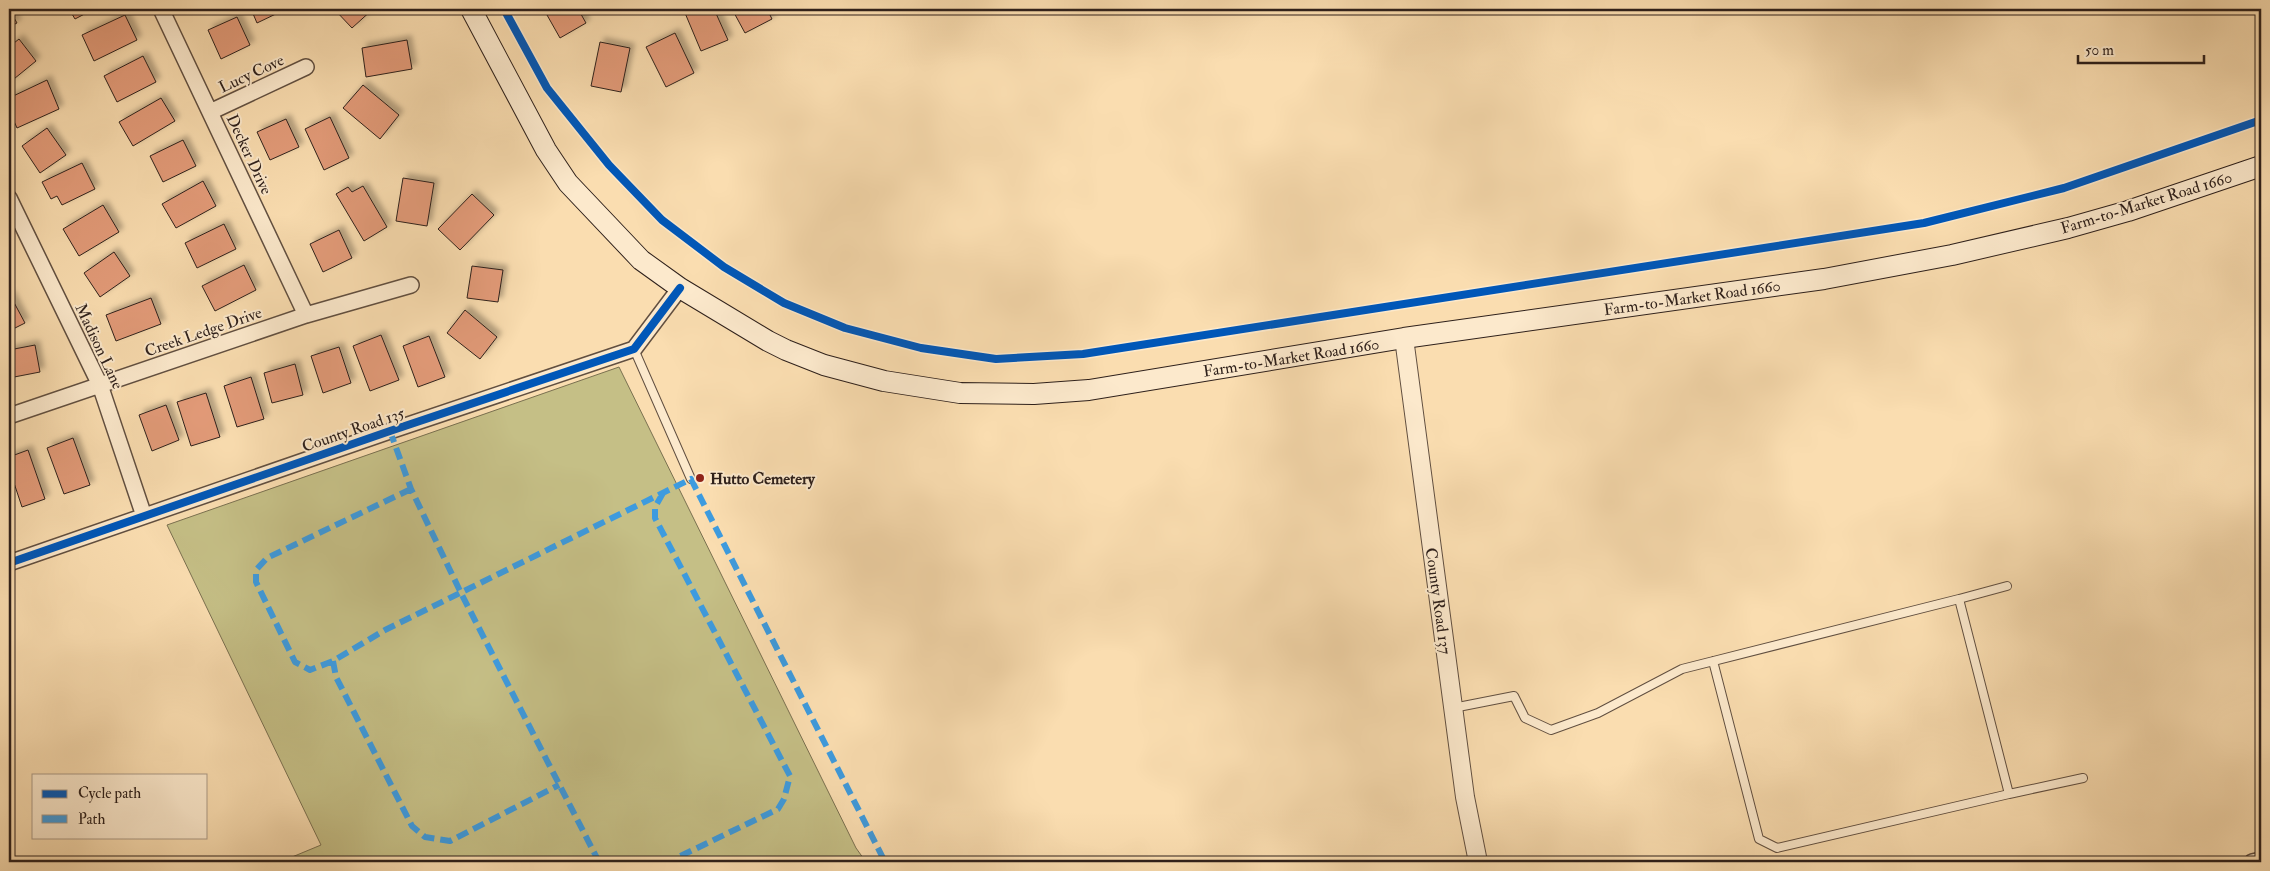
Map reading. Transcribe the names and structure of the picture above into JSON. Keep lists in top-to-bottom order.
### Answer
{
  "streets": {
    "main road": ["Farm-to-Market Road 1660"],
    "street": [
      "Lucy Cove",
      "Decker Drive",
      "Creek Ledge Drive",
      "Madison Lane",
      "County Road 135",
      "County Road 137"
    ]
  },
  "crossings": [
    ["Lucy Cove", "Decker Drive"],
    ["Decker Drive", "Creek Ledge Drive"],
    ["Farm-to-Market Road 1660", "County Road 137"],
    ["Creek Ledge Drive", "Madison Lane"],
    ["Madison Lane", "County Road 135"]
  ],
  "places": ["Hutto Cemetery"],
  "legend": ["Cycle path", "Path"],
  "scale_bar": "50 m"
}
